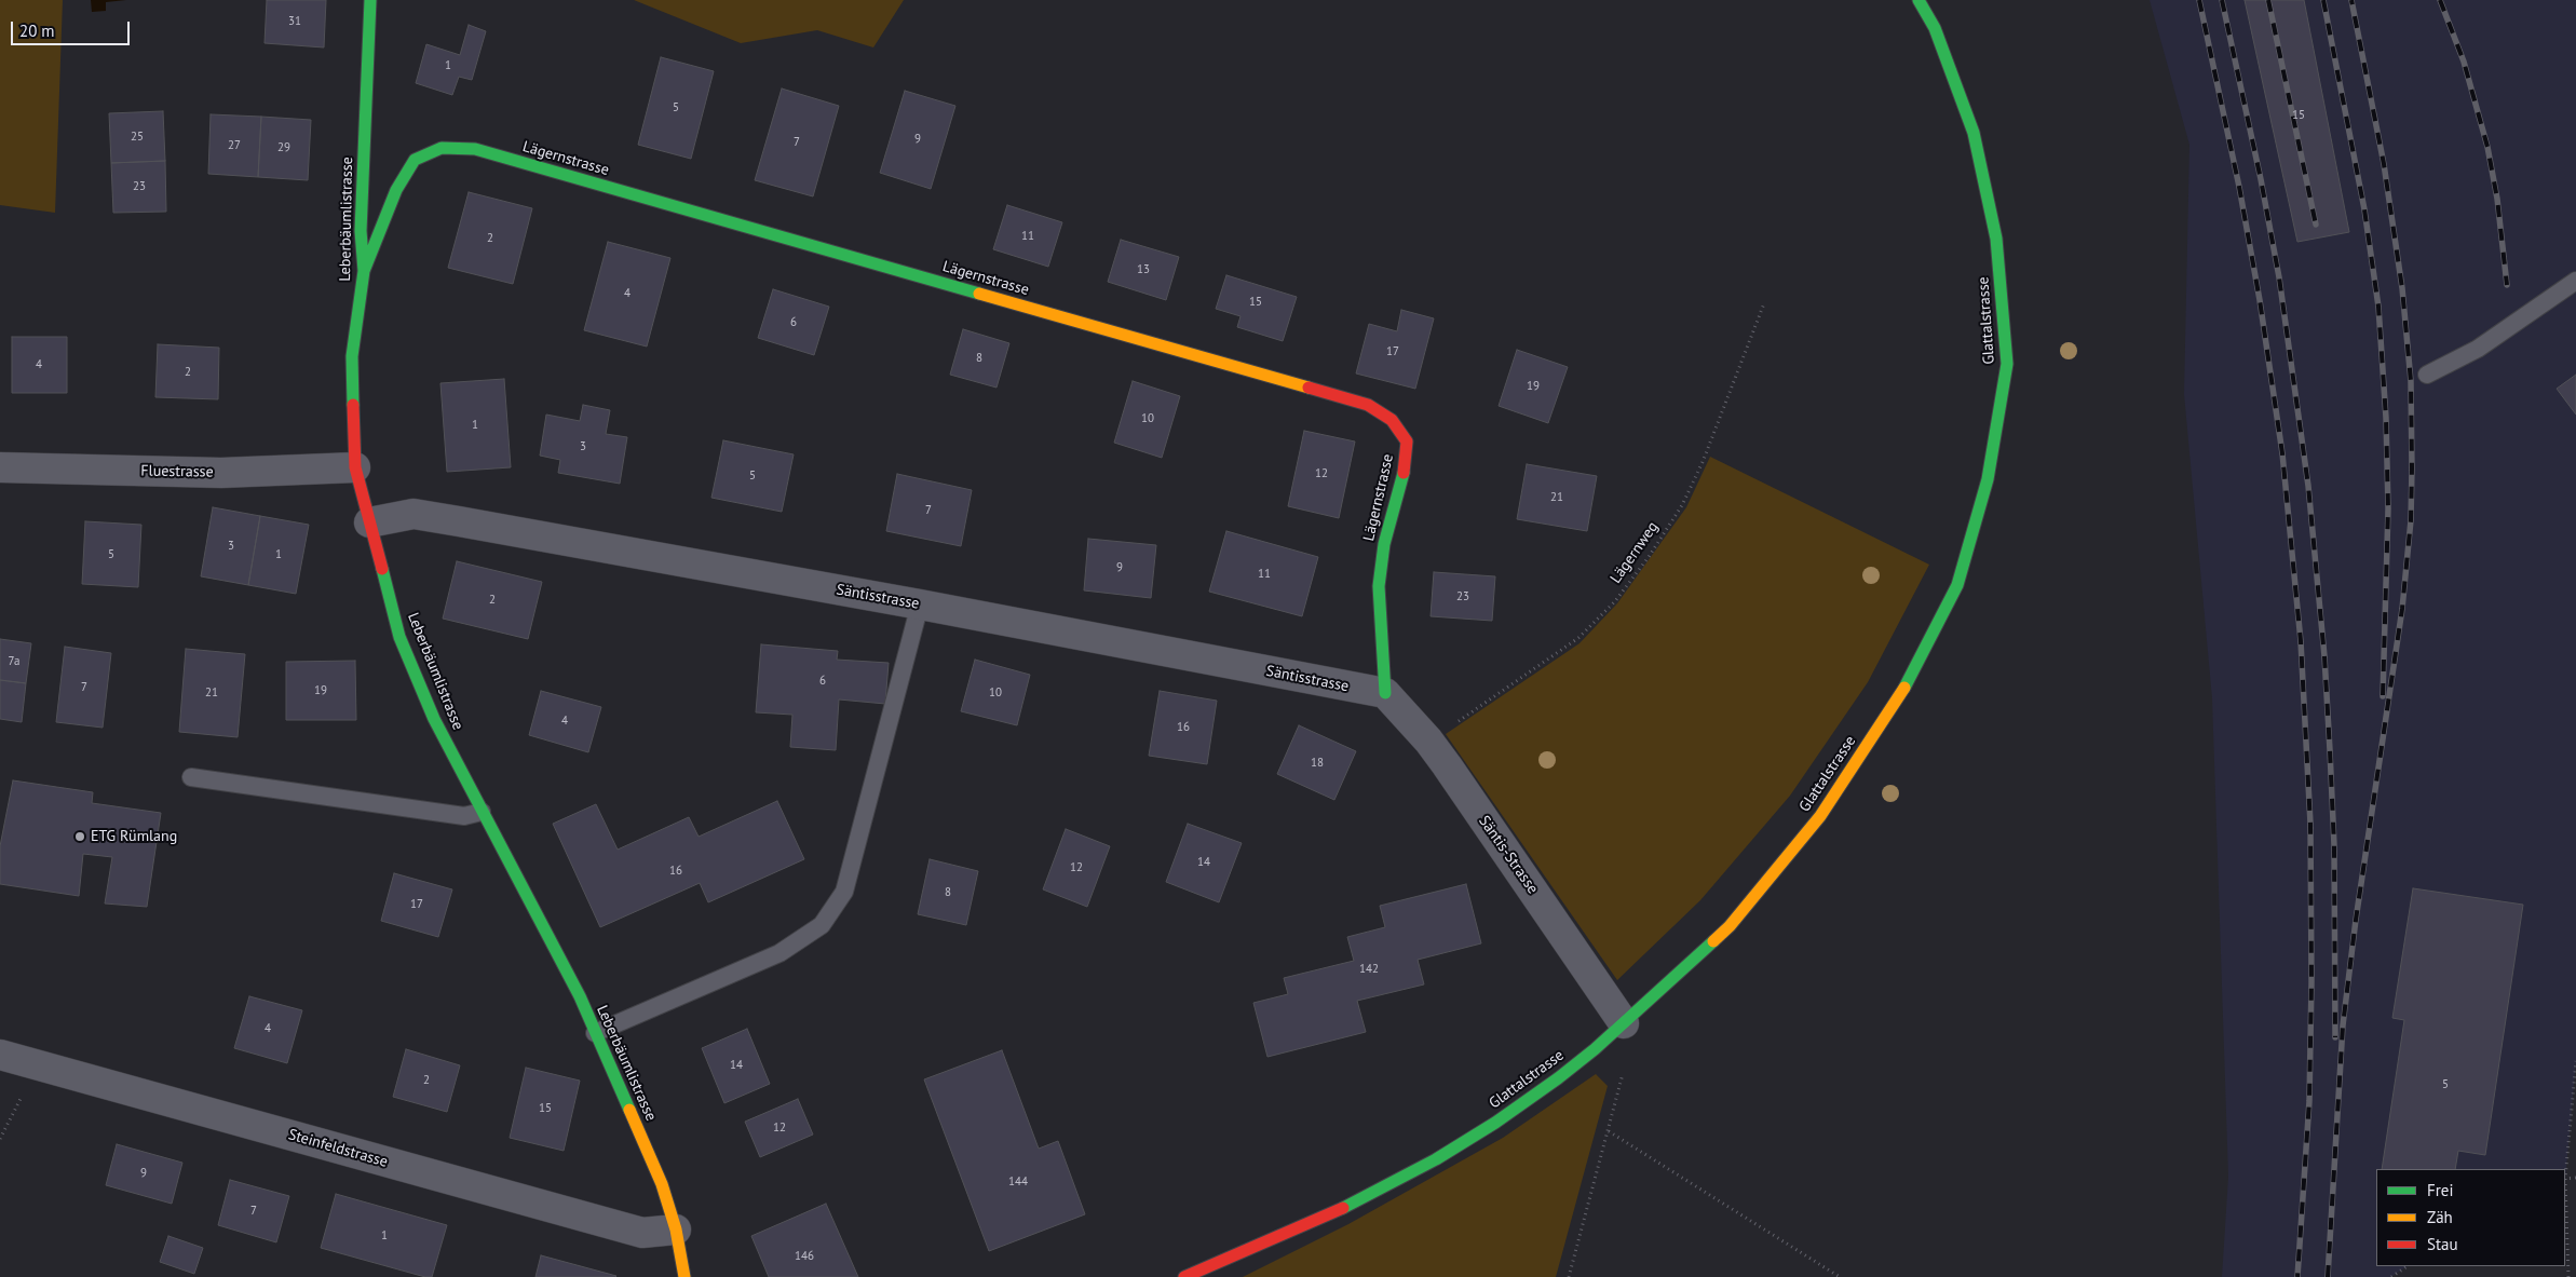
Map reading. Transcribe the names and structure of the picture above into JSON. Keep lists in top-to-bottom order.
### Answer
{
  "streets": {
    "street": [
      "Lägernstrasse",
      "Leberbäumlistrasse",
      "Glattalstrasse",
      "Fluestrasse",
      "Säntisstrasse",
      "Säntis-Strasse",
      "Steinfeldstrasse"
    ],
    "path": ["Lägernweg"]
  },
  "crossings": [
    ["Lägernstrasse", "Leberbäumlistrasse"],
    ["Lägernstrasse", "Säntisstrasse"],
    ["Lägernstrasse", "Säntis-Strasse"],
    ["Leberbäumlistrasse", "Fluestrasse"],
    ["Leberbäumlistrasse", "Säntisstrasse"],
    ["Leberbäumlistrasse", "Steinfeldstrasse"],
    ["Glattalstrasse", "Säntis-Strasse"],
    ["Lägernweg", "Säntis-Strasse"],
    ["Säntisstrasse", "Säntis-Strasse"]
  ],
  "places": ["ETG Rümlang"],
  "house_numbers": [
    "31",
    "1",
    "5",
    "15",
    "25",
    "9",
    "7",
    "27",
    "29",
    "23",
    "11",
    "2",
    "13",
    "4",
    "15",
    "6",
    "17",
    "8",
    "4",
    "2",
    "19",
    "10",
    "1",
    "3",
    "12",
    "5",
    "21",
    "7",
    "3",
    "5",
    "1",
    "9",
    "11",
    "23",
    "2",
    "7a",
    "6",
    "7",
    "19",
    "21",
    "10",
    "4",
    "16",
    "18",
    "14",
    "12",
    "16",
    "8",
    "17",
    "142",
    "4",
    "14",
    "2",
    "5",
    "15",
    "12",
    "9",
    "144",
    "7",
    "1",
    "146"
  ],
  "legend": ["Frei", "Zäh", "Stau"],
  "scale_bar": "20 m"
}
